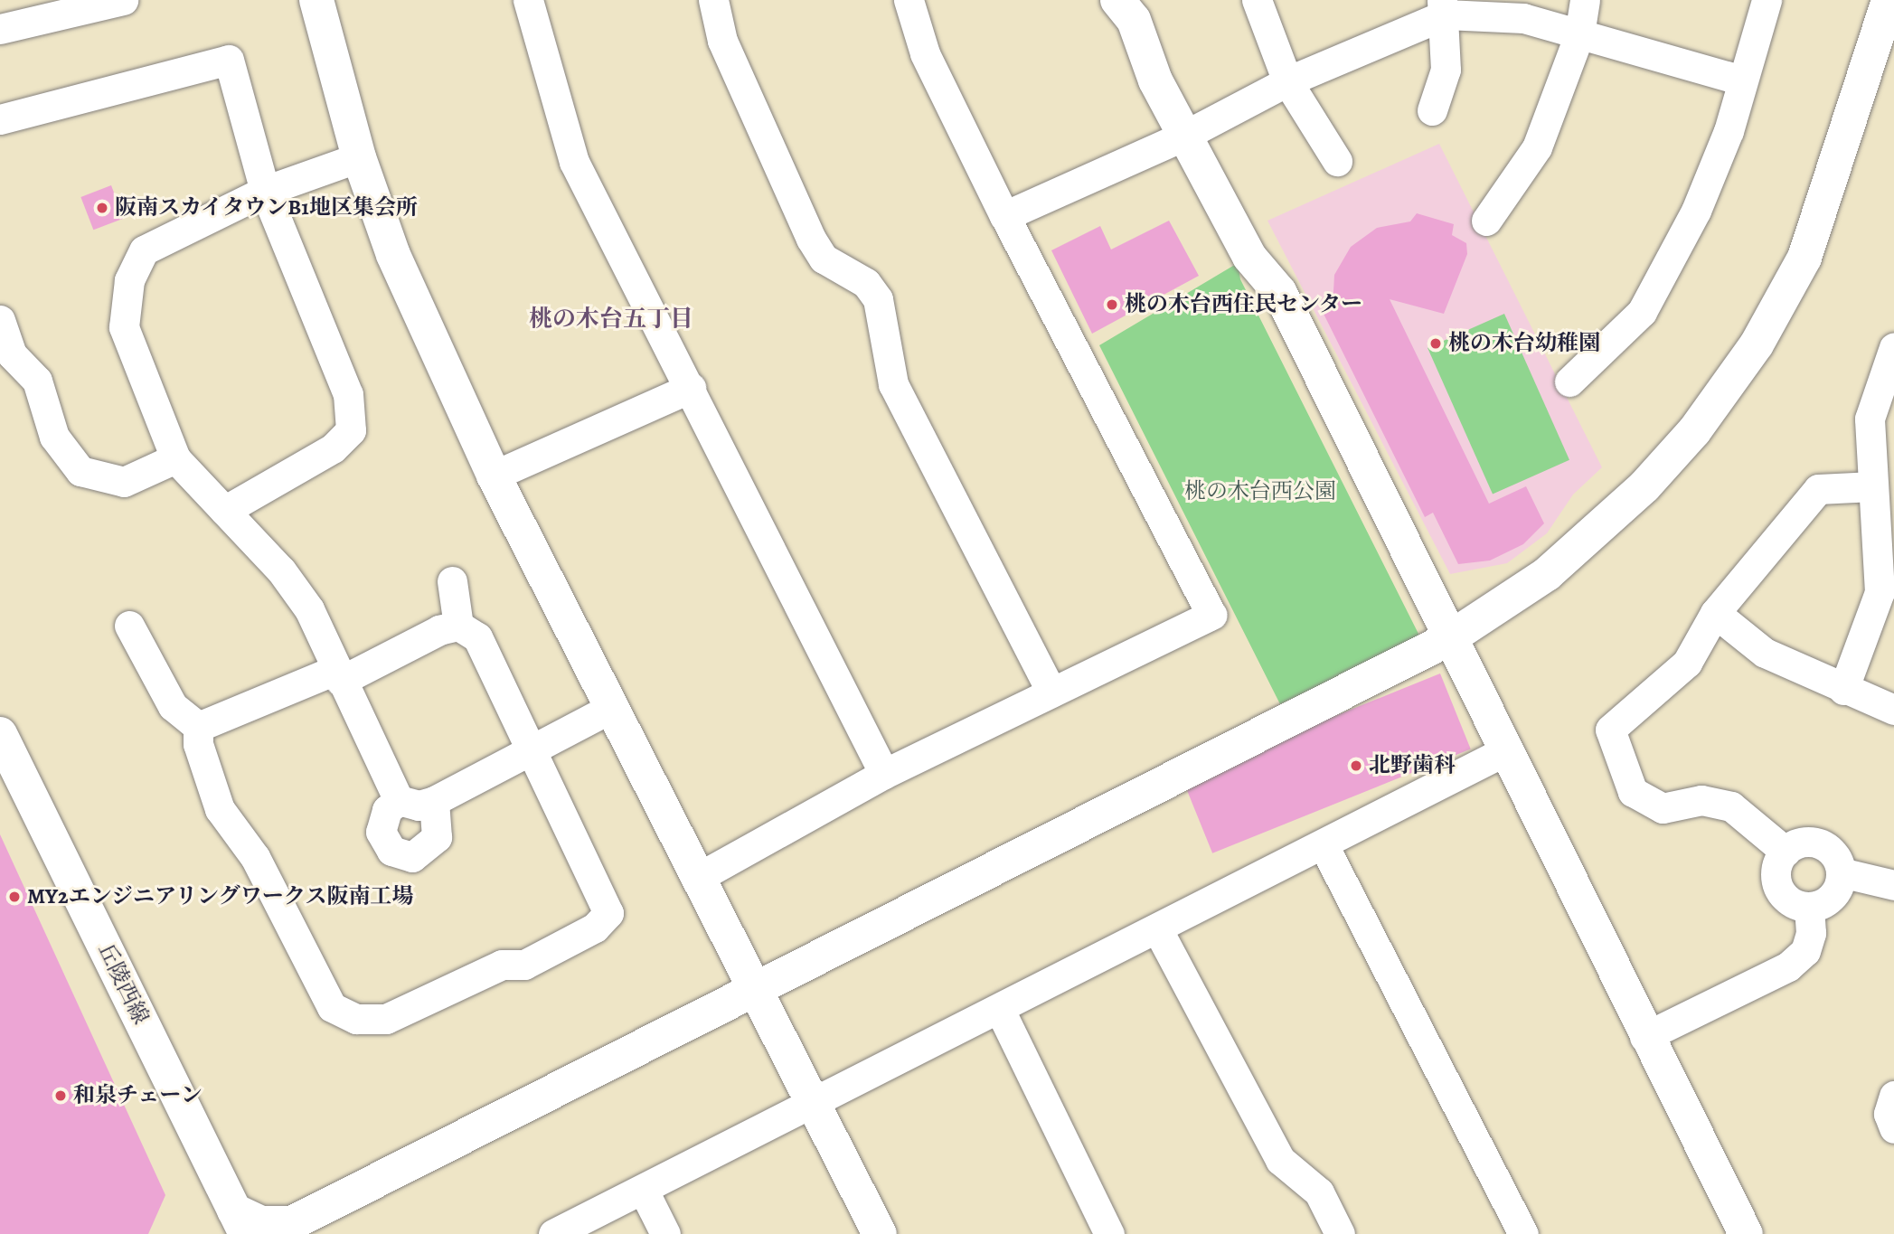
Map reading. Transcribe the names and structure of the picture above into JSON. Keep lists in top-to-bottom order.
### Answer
{
  "streets": {
    "street": ["丘陵西線"]
  },
  "districts": ["桃の木台五丁目"],
  "parks": ["桃の木台西公園"],
  "places": [
    "阪南スカイタウンB1地区集会所",
    "桃の木台西住民センター",
    "桃の木台幼稚園",
    "北野歯科",
    "MY2エンジニアリングワークス阪南工場",
    "和泉チェーン"
  ]
}
